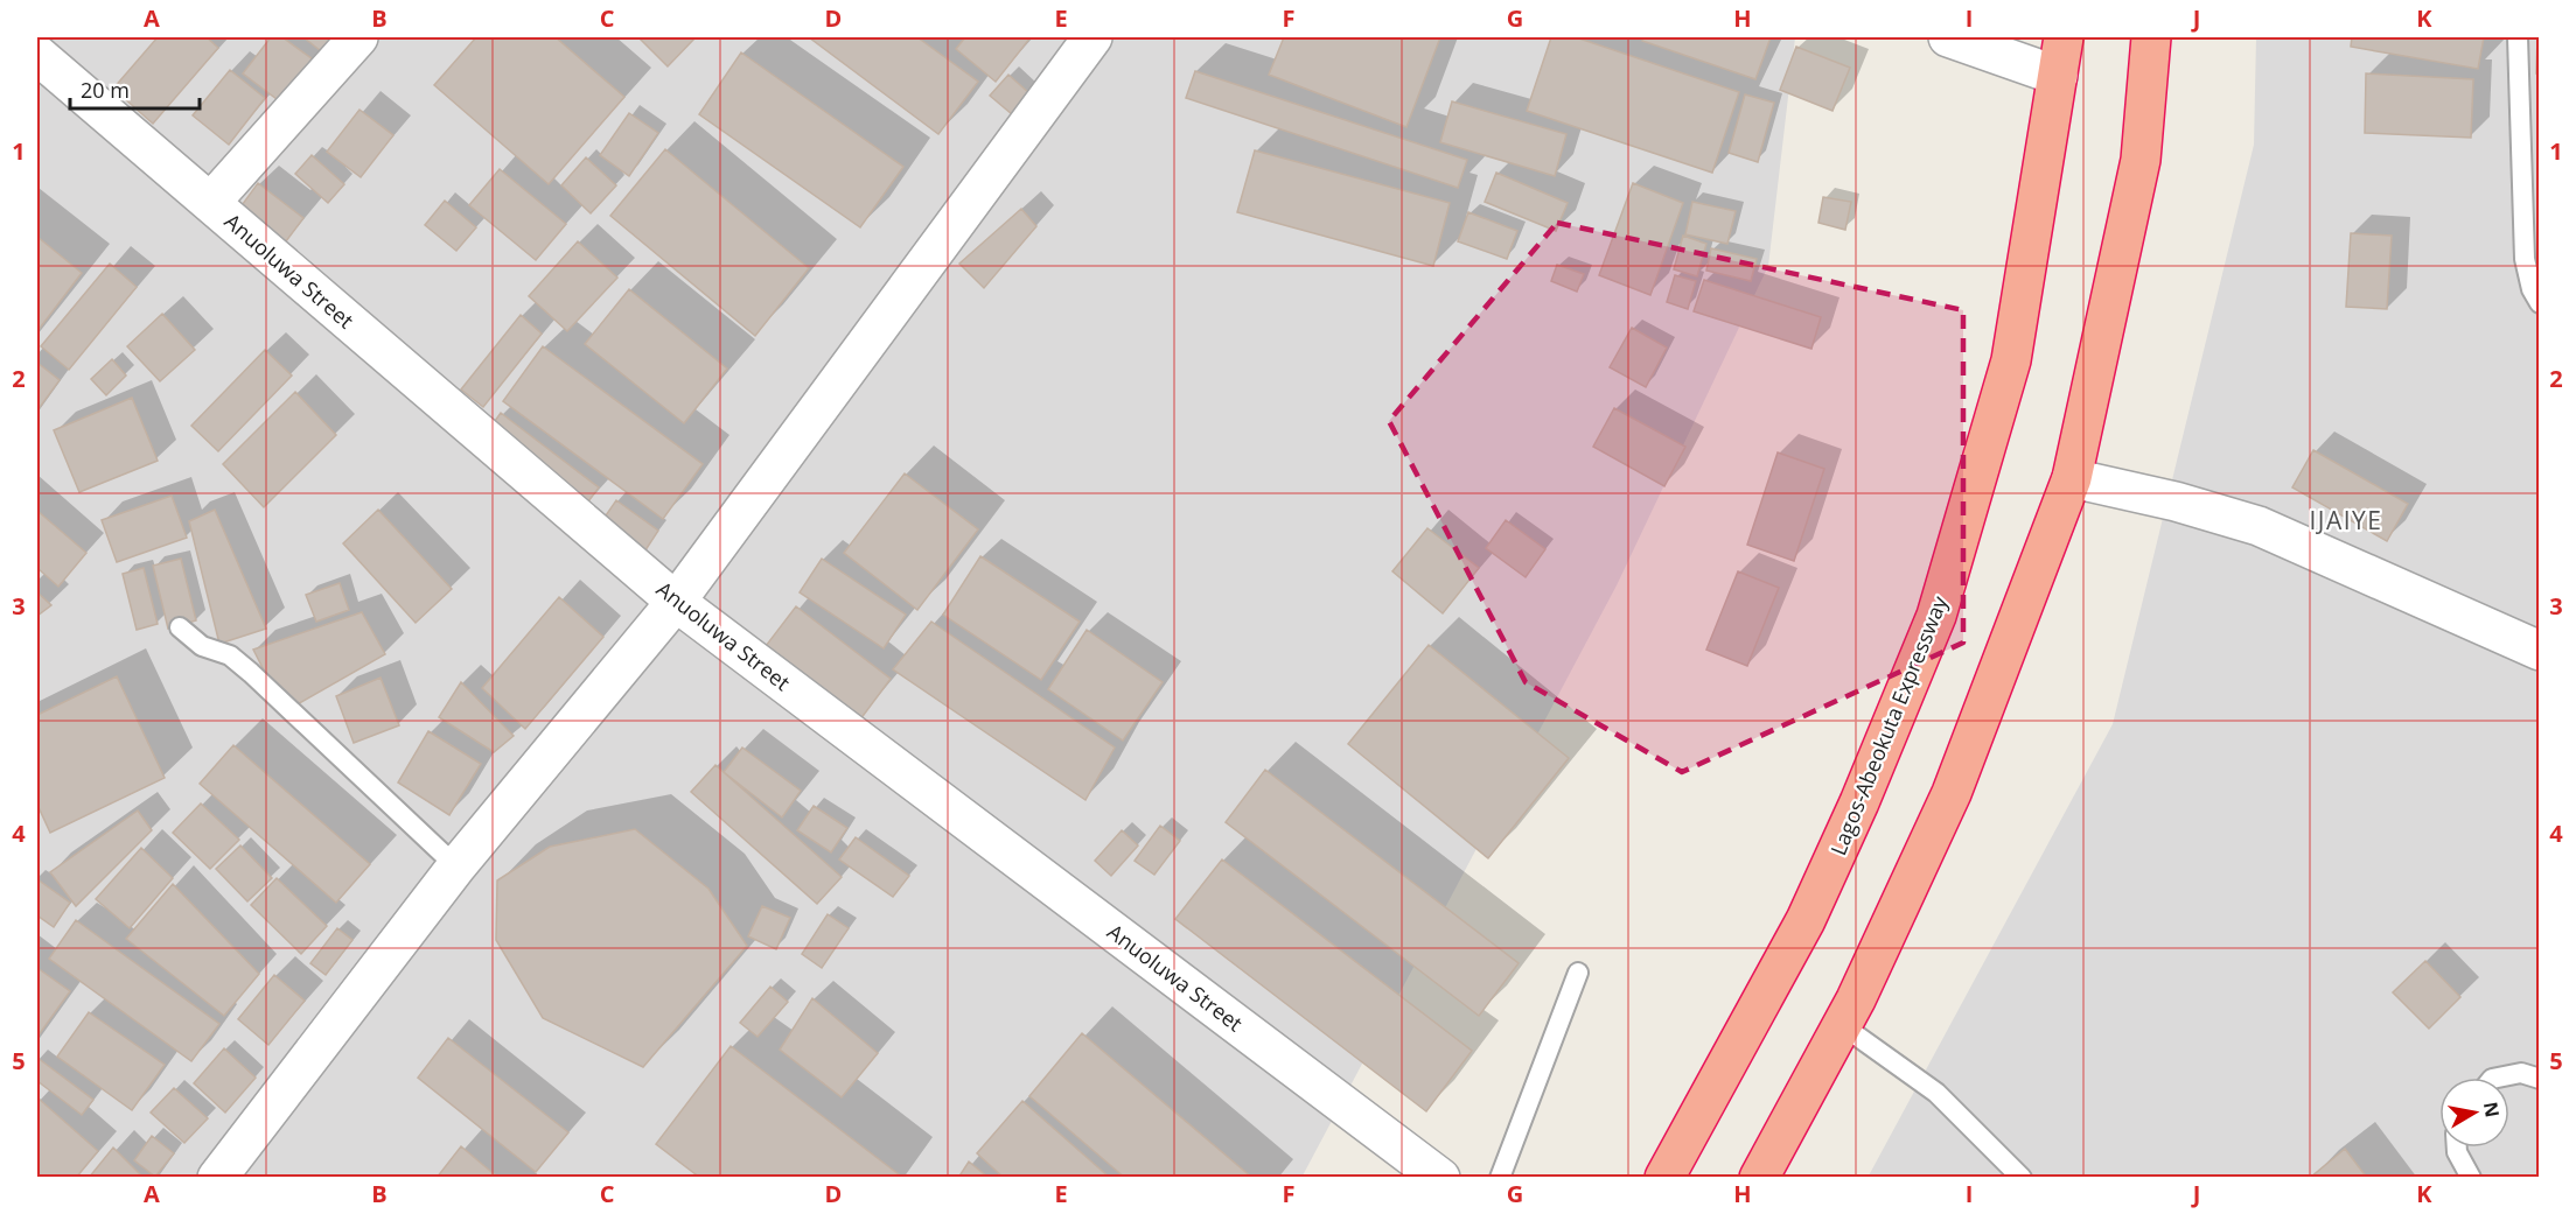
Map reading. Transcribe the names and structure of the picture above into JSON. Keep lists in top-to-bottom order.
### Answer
{
  "streets": {
    "highway": ["Lagos-Abeokuta Expressway"],
    "street": ["Anuoluwa Street"]
  },
  "districts": ["IJAIYE"],
  "scale_bar": "20 m",
  "north": "right",
  "grid": {
    "columns": [
      "A",
      "B",
      "C",
      "D",
      "E",
      "F",
      "G",
      "H",
      "I",
      "J",
      "K"
    ],
    "rows": [
      "1",
      "2",
      "3",
      "4",
      "5"
    ]
  }
}
